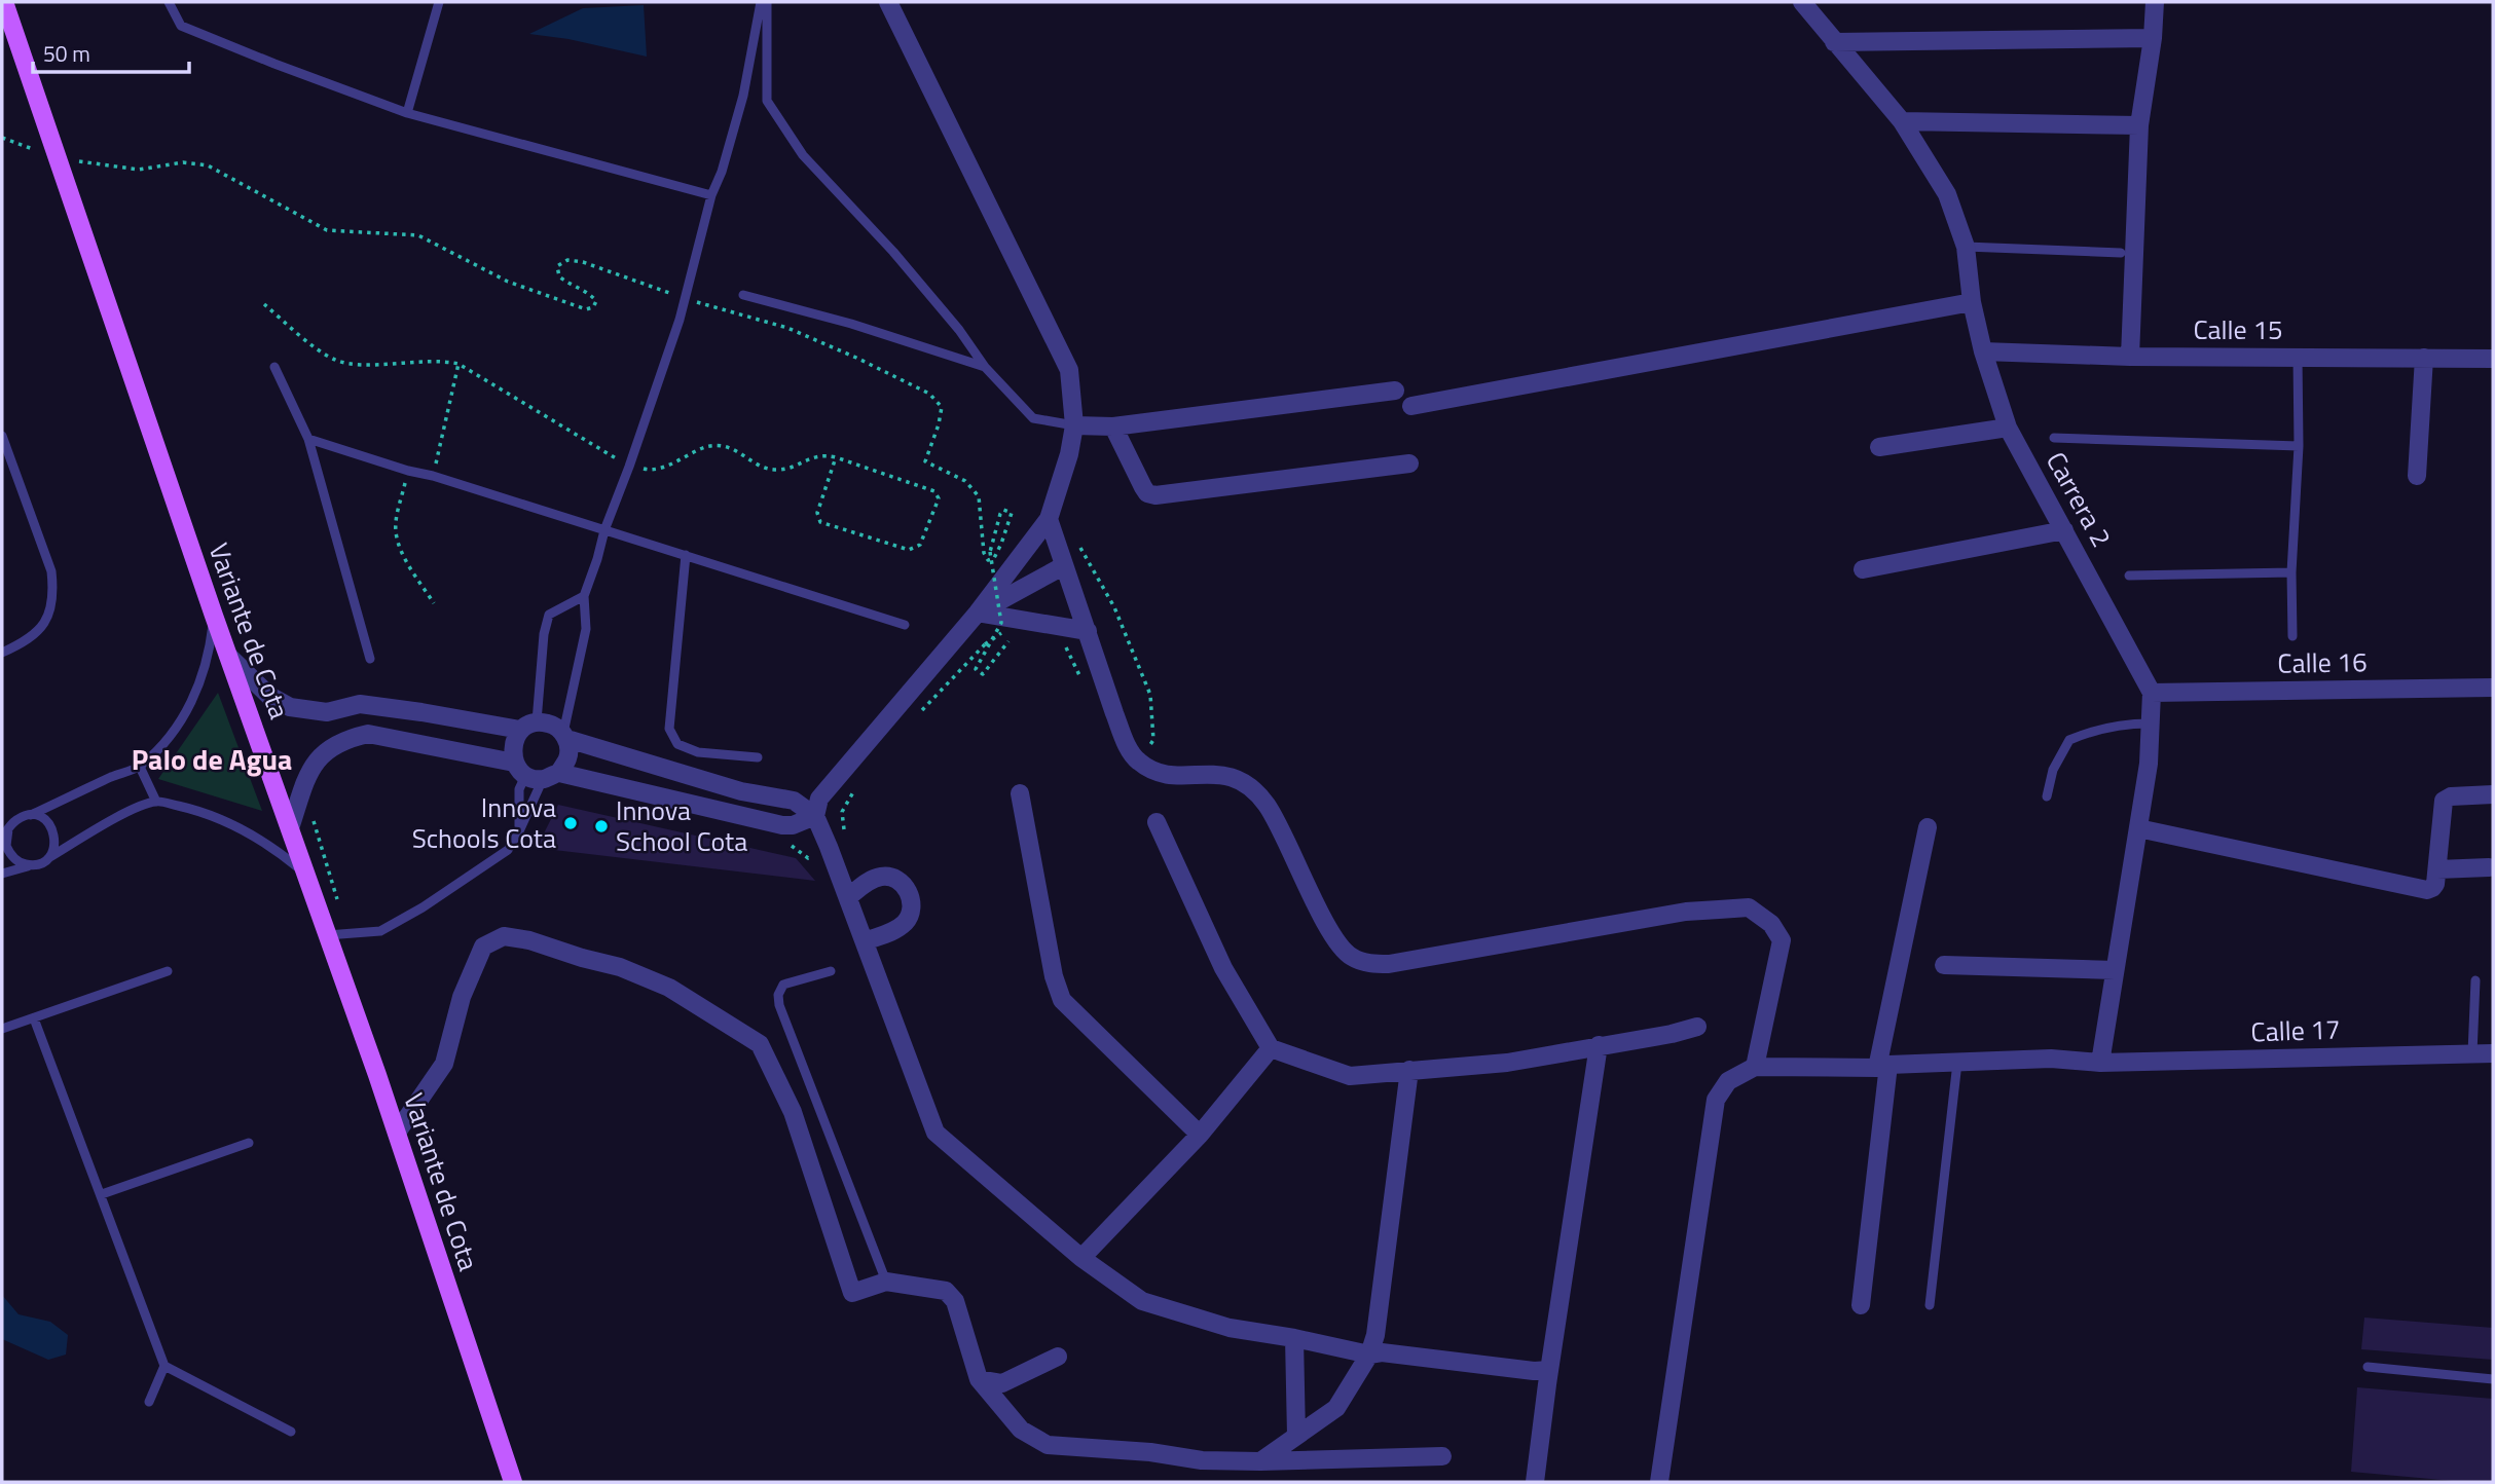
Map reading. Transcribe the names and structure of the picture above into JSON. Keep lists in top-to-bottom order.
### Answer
{
  "streets": {
    "main road": ["Variante de Cota"],
    "street": [
      "Calle 15",
      "Carrera 2",
      "Calle 16",
      "Calle 17"
    ]
  },
  "crossings": [
    ["Calle 15", "Carrera 2"],
    ["Carrera 2", "Calle 16"]
  ],
  "districts": ["Palo de Agua"],
  "places": ["Innova Schools Cota", "Innova School Cota"],
  "scale_bar": "50 m"
}
